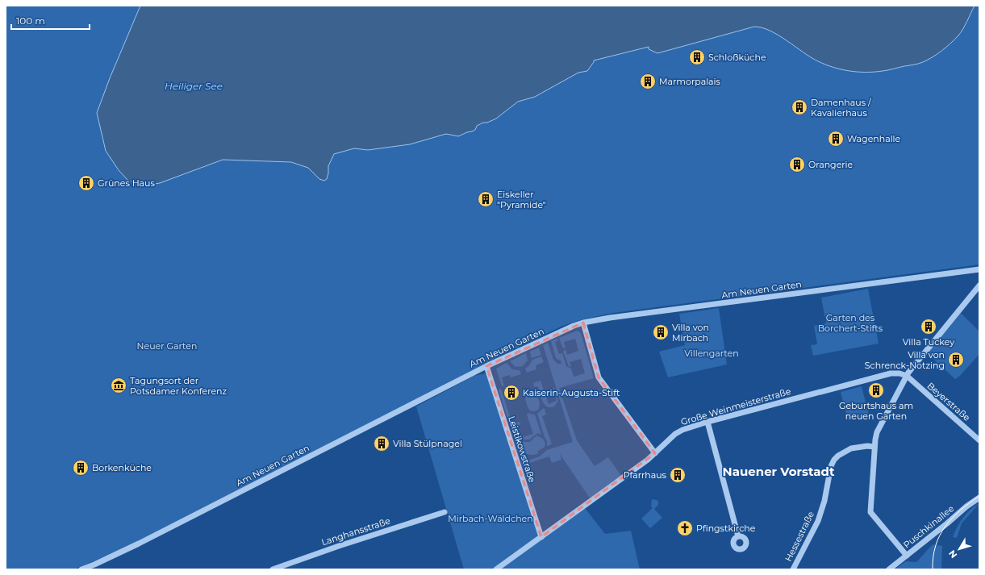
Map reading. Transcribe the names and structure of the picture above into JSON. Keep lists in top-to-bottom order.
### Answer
{
  "streets": {
    "street": [
      "Am Neuen Garten",
      "Beyerstraße",
      "Große Weinmeisterstraße",
      "Leistikowstraße",
      "Puschkinallee",
      "Langhansstraße",
      "Hessestraße"
    ]
  },
  "crossings": [
    ["Am Neuen Garten", "Leistikowstraße"],
    ["Beyerstraße", "Große Weinmeisterstraße"],
    ["Große Weinmeisterstraße", "Leistikowstraße"]
  ],
  "districts": ["Nauener Vorstadt"],
  "water": ["Heiliger See"],
  "parks": [
    "Garten des Borchert-Stifts",
    "Neuer Garten",
    "Villengarten",
    "Mirbach-Wäldchen"
  ],
  "places": {
    "building": [
      "Schloßküche",
      "Marmorpalais",
      "Damenhaus / Kavalierhaus",
      "Wagenhalle",
      "Orangerie",
      "Grünes Haus",
      "Eiskeller \"Pyramide\"",
      "Villa Tuckey",
      "Villa von Mirbach",
      "Villa von Schrenck-Notzing",
      "Geburtshaus am neuen Garten",
      "Kaiserin-Augusta-Stift",
      "Villa Stülpnagel",
      "Borkenküche",
      "Pfarrhaus"
    ],
    "museum": ["Tagungsort der Potsdamer Konferenz"],
    "church": ["Pfingstkirche"]
  },
  "scale_bar": "100 m",
  "north": "bottom left"
}
